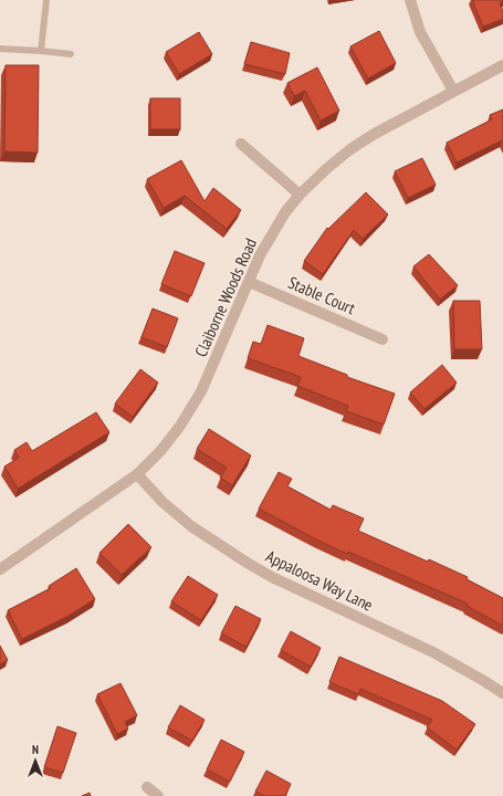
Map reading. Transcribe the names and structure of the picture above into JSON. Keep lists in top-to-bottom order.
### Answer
{
  "streets": {
    "street": ["Stable Court", "Claiborne Woods Road", "Appaloosa Way Lane"]
  },
  "crossings": [
    ["Stable Court", "Claiborne Woods Road"],
    ["Claiborne Woods Road", "Appaloosa Way Lane"]
  ],
  "north": "top"
}
